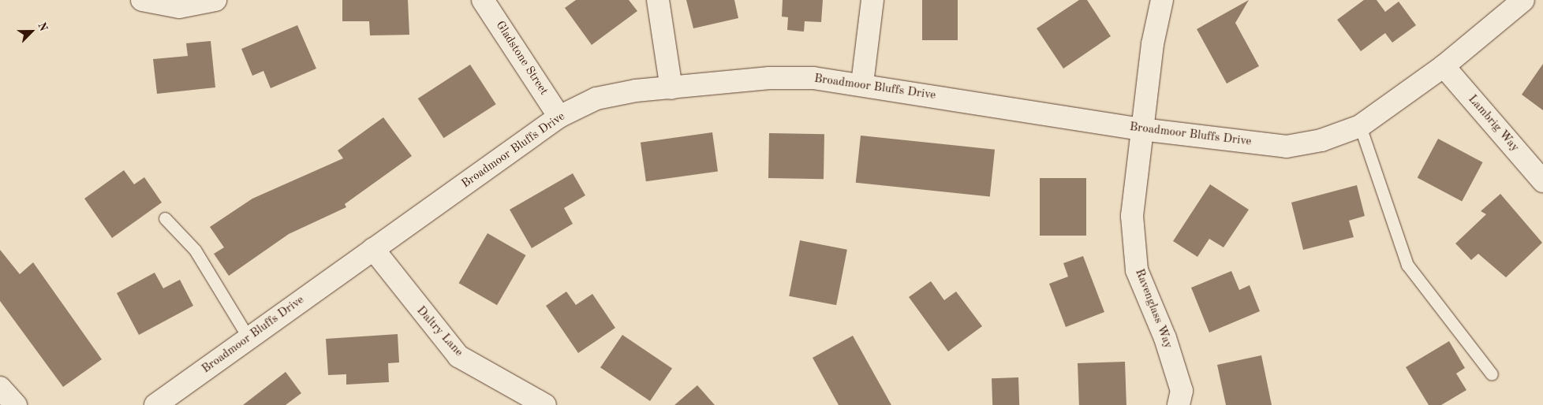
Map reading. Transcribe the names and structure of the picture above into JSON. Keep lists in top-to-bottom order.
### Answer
{
  "streets": {
    "street": [
      "Gladstone Street",
      "Broadmoor Bluffs Drive",
      "Lambrig Way",
      "Ravenglass Way",
      "Daltry Lane"
    ]
  },
  "crossings": [
    ["Gladstone Street", "Broadmoor Bluffs Drive"],
    ["Broadmoor Bluffs Drive", "Lambrig Way"],
    ["Broadmoor Bluffs Drive", "Ravenglass Way"],
    ["Broadmoor Bluffs Drive", "Daltry Lane"]
  ],
  "north": "top right"
}
